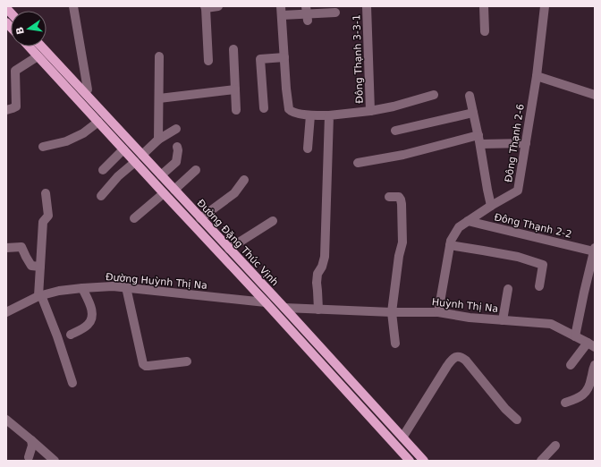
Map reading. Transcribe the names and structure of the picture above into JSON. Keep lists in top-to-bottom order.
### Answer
{
  "streets": {
    "main road": ["Đường Đặng Thúc Vịnh"],
    "street": [
      "Đông Thạnh 3-3-1",
      "Đông Thạnh 2-6",
      "Đông Thạnh 2-2",
      "Đường Huỳnh Thị Na",
      "Huỳnh Thị Na"
    ]
  },
  "crossings": [
    ["Đông Thạnh 2-6", "Đông Thạnh 2-2"],
    ["Đông Thạnh 2-6", "Huỳnh Thị Na"],
    ["Đường Đặng Thúc Vịnh", "Đường Huỳnh Thị Na"],
    ["Đường Đặng Thúc Vịnh", "Huỳnh Thị Na"]
  ],
  "north": "left"
}
